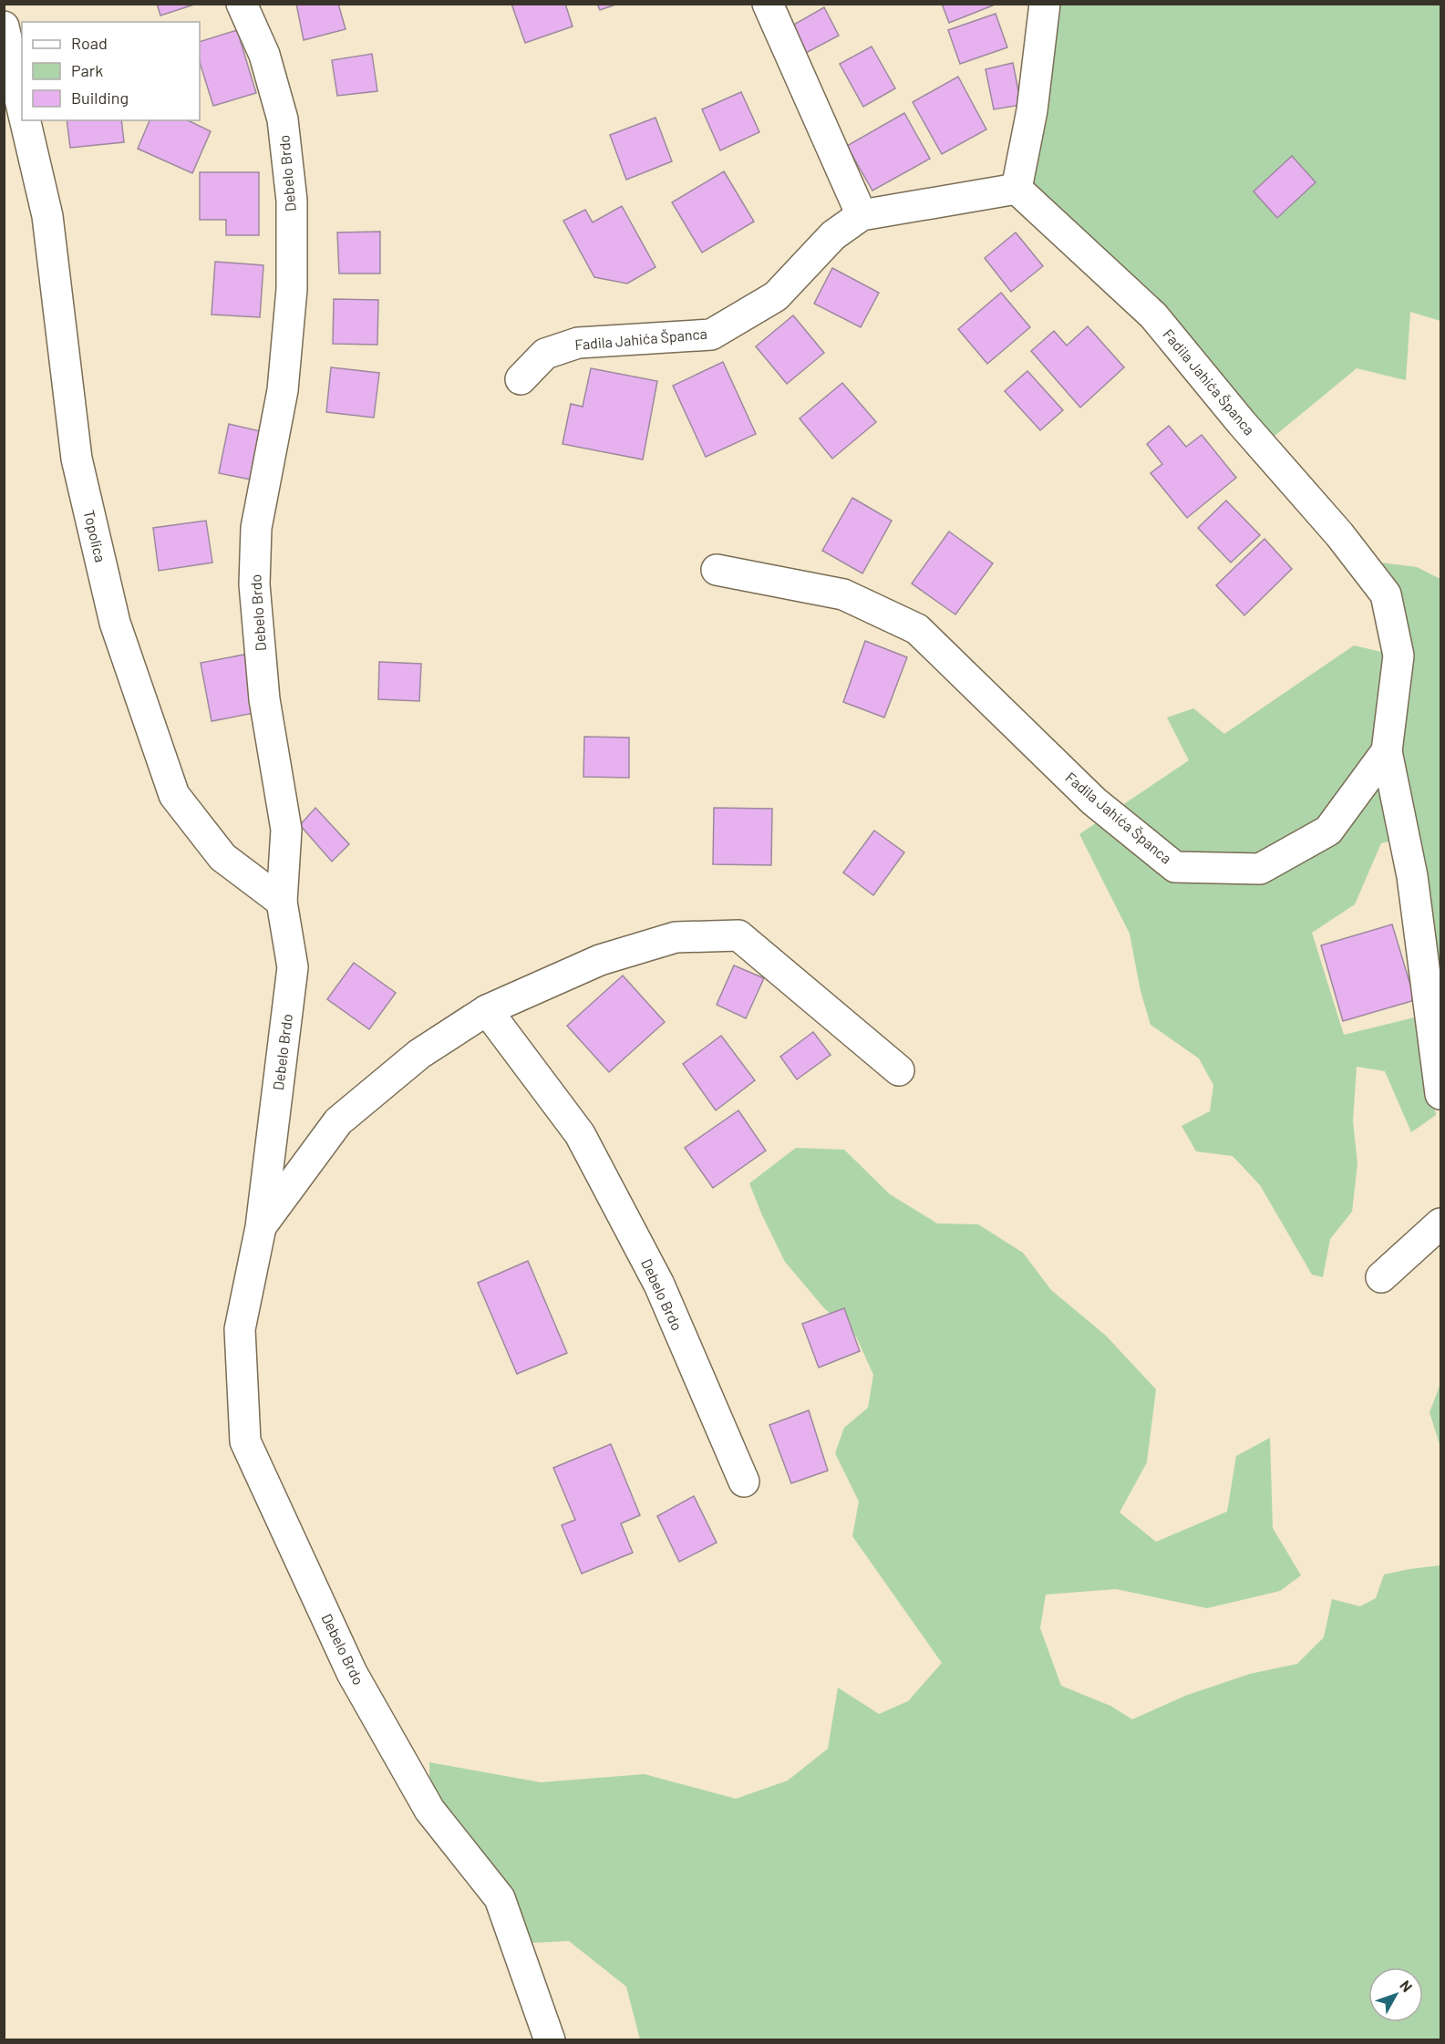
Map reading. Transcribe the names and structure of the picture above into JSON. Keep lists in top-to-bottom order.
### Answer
{
  "streets": {
    "street": ["Debelo Brdo", "Fadila Jahića Španca", "Topolica"]
  },
  "crossings": [
    ["Debelo Brdo", "Topolica"]
  ],
  "legend": ["Road", "Park", "Building"],
  "north": "top right"
}
